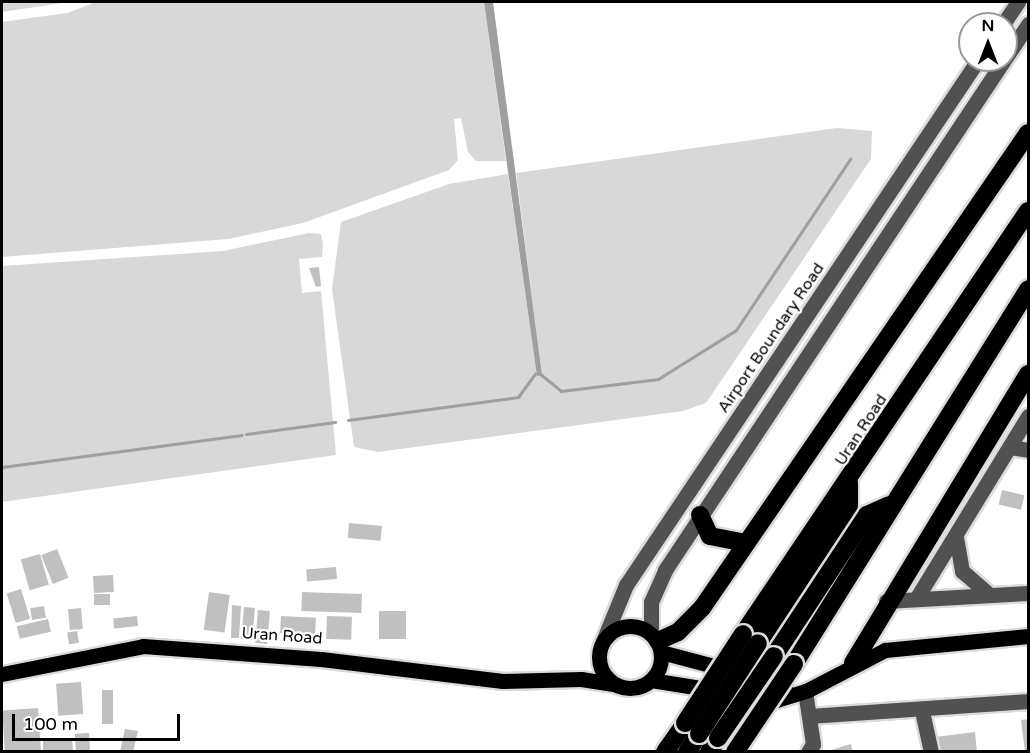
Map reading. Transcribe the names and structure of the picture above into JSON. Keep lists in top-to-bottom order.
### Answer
{
  "streets": {
    "highway": ["Uran Road"],
    "street": ["Airport Boundary Road"]
  },
  "crossings": [
    ["Airport Boundary Road", "Uran Road"]
  ],
  "scale_bar": "100 m",
  "north": "top"
}
